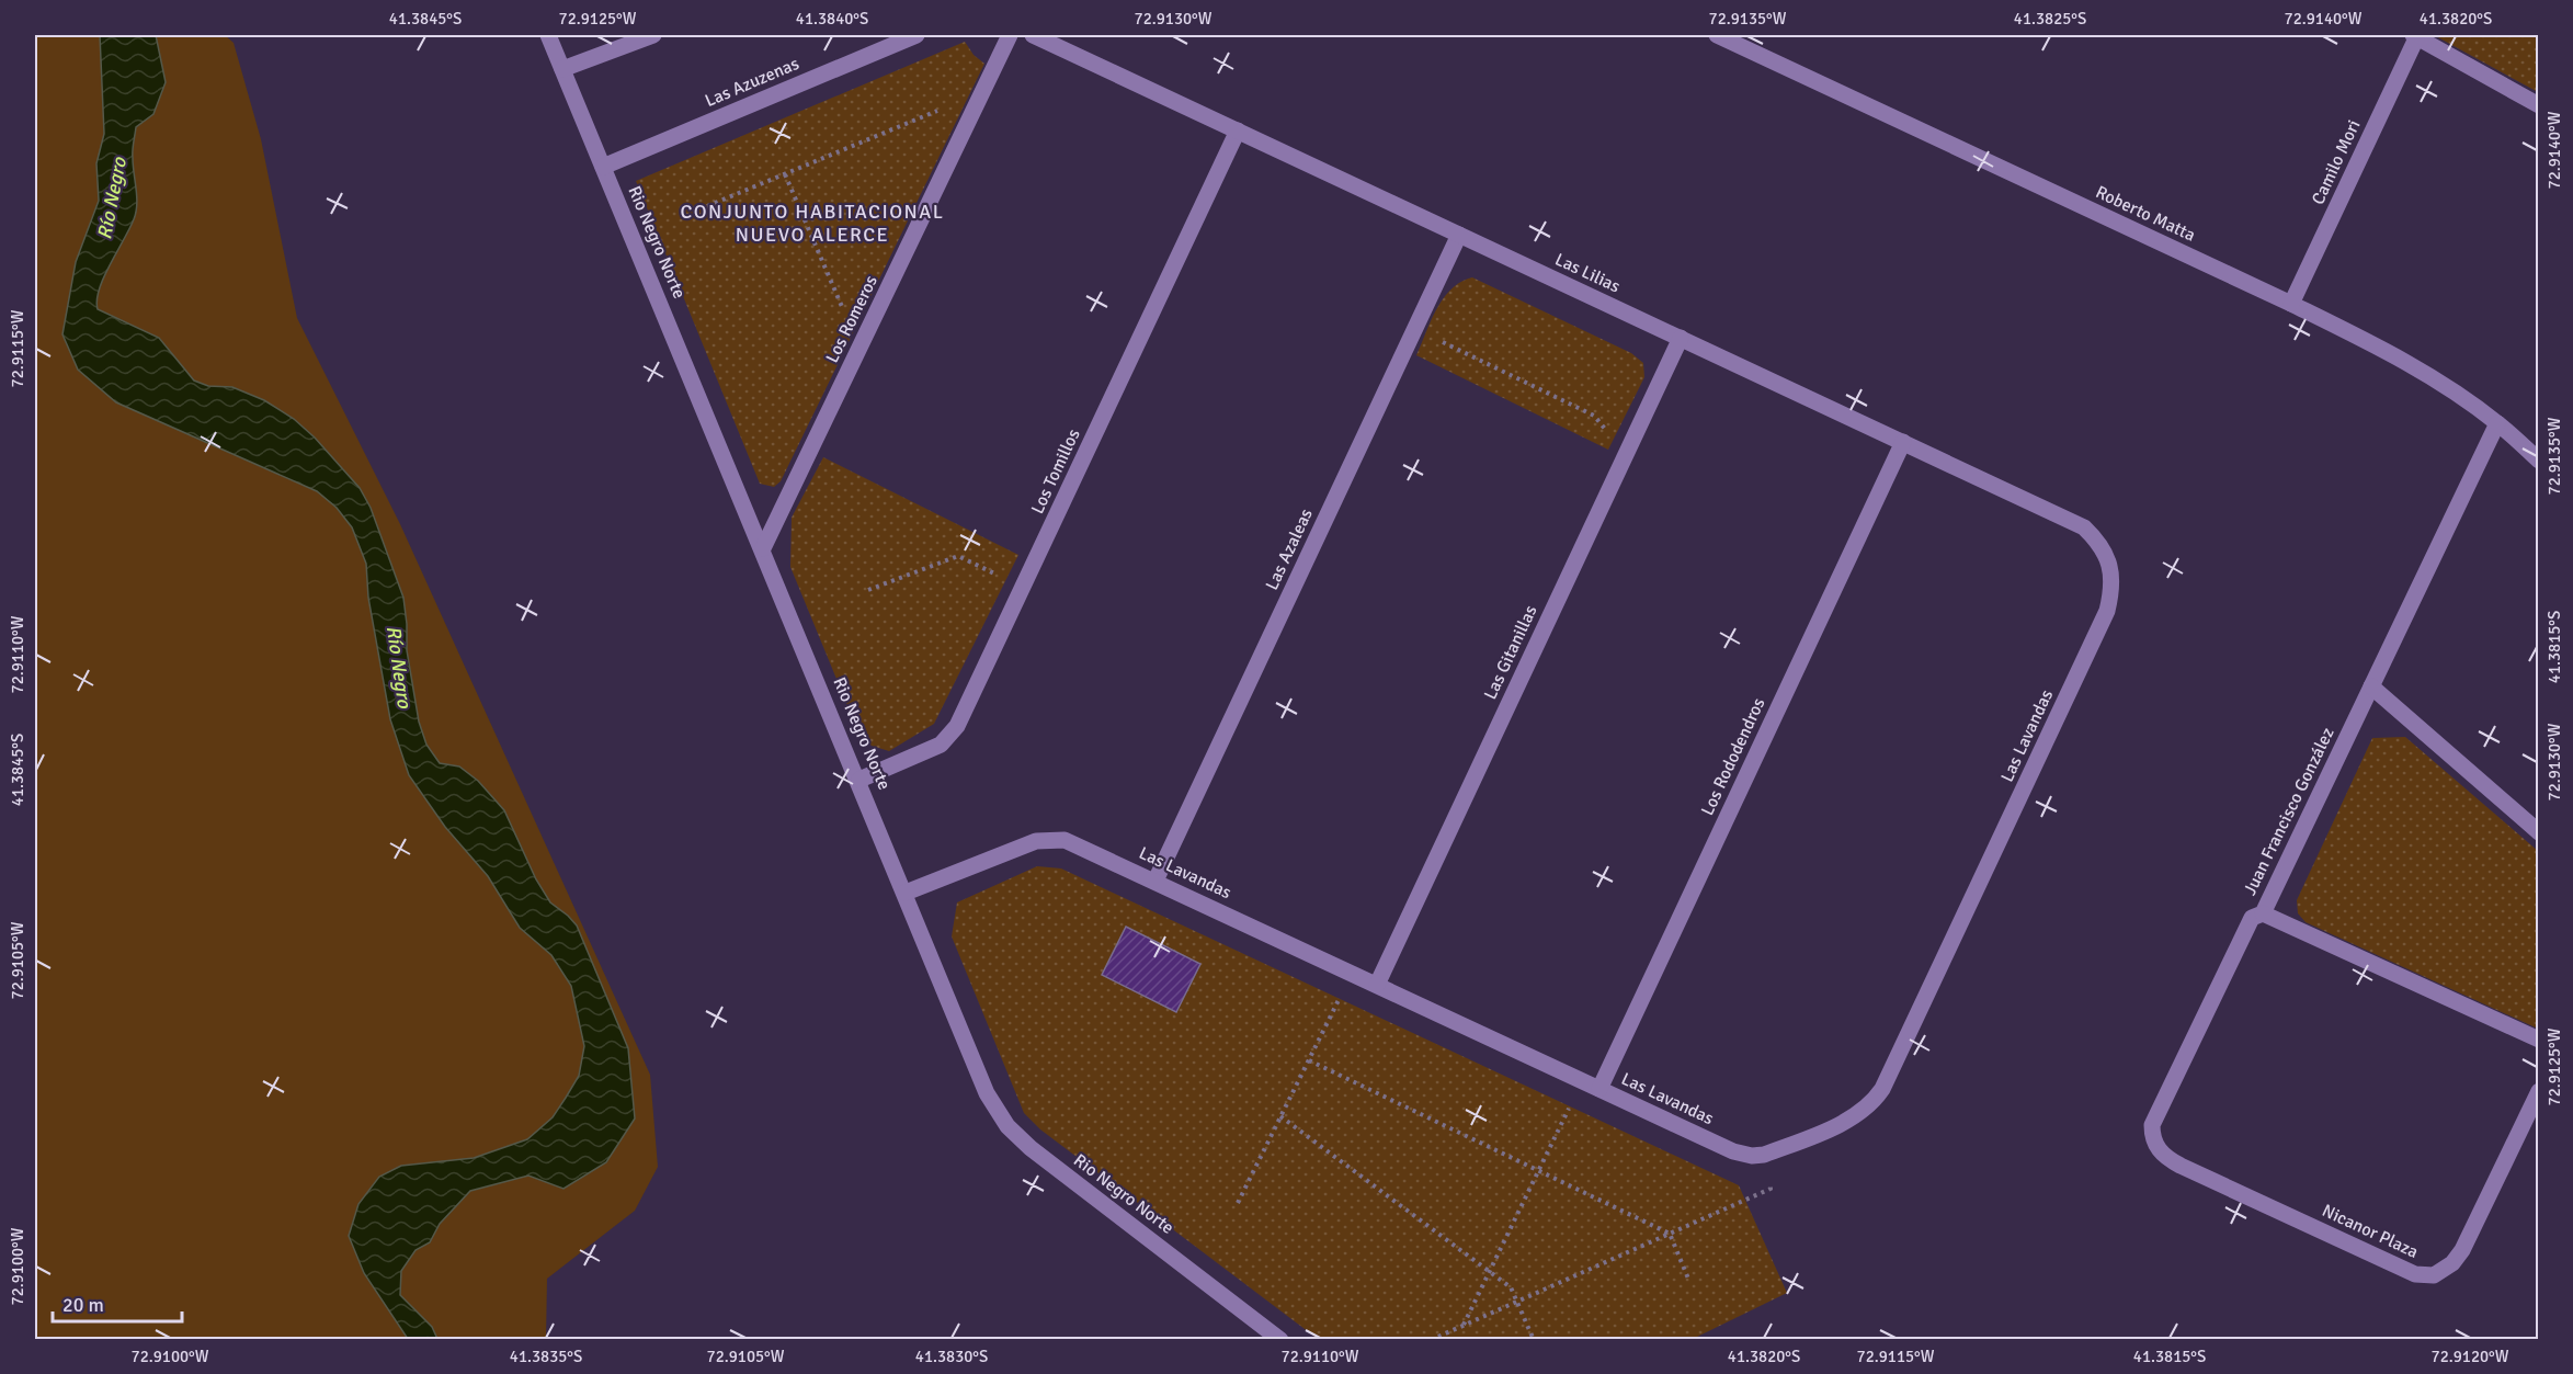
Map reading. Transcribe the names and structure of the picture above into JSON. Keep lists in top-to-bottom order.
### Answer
{
  "streets": {
    "street": [
      "Las Azuzenas",
      "Camilo Mori",
      "Roberto Matta",
      "Rio Negro Norte",
      "Las Lilias",
      "Los Romeros",
      "Los Tomillos",
      "Las Azaleas",
      "Las Gitanillas",
      "Las Lavandas",
      "Los Rododendros",
      "Juan Francisco González",
      "Nicanor Plaza"
    ]
  },
  "crossings": [
    ["Las Azuzenas", "Rio Negro Norte"],
    ["Camilo Mori", "Roberto Matta"],
    ["Roberto Matta", "Juan Francisco González"],
    ["Rio Negro Norte", "Los Romeros"],
    ["Rio Negro Norte", "Los Tomillos"],
    ["Rio Negro Norte", "Las Lavandas"],
    ["Las Lilias", "Los Tomillos"],
    ["Las Lilias", "Las Azaleas"],
    ["Las Lilias", "Las Gitanillas"],
    ["Las Lilias", "Las Lavandas"],
    ["Las Lilias", "Los Rododendros"],
    ["Las Azaleas", "Las Lavandas"],
    ["Las Gitanillas", "Las Lavandas"],
    ["Las Lavandas", "Los Rododendros"],
    ["Juan Francisco González", "Nicanor Plaza"]
  ],
  "districts": ["CONJUNTO HABITACIONAL NUEVO ALERCE"],
  "water": ["Río Negro"],
  "scale_bar": "20 m",
  "coordinates": [
    "41.3845°S",
    "72.9125°W",
    "41.3840°S",
    "72.9130°W",
    "72.9135°W",
    "41.3825°S",
    "72.9140°W",
    "41.3820°S",
    "72.9115°W",
    "41.3815°S",
    "72.9110°W",
    "72.9105°W",
    "72.9100°W",
    "41.3835°S",
    "41.3830°S",
    "72.9120°W"
  ]
}
